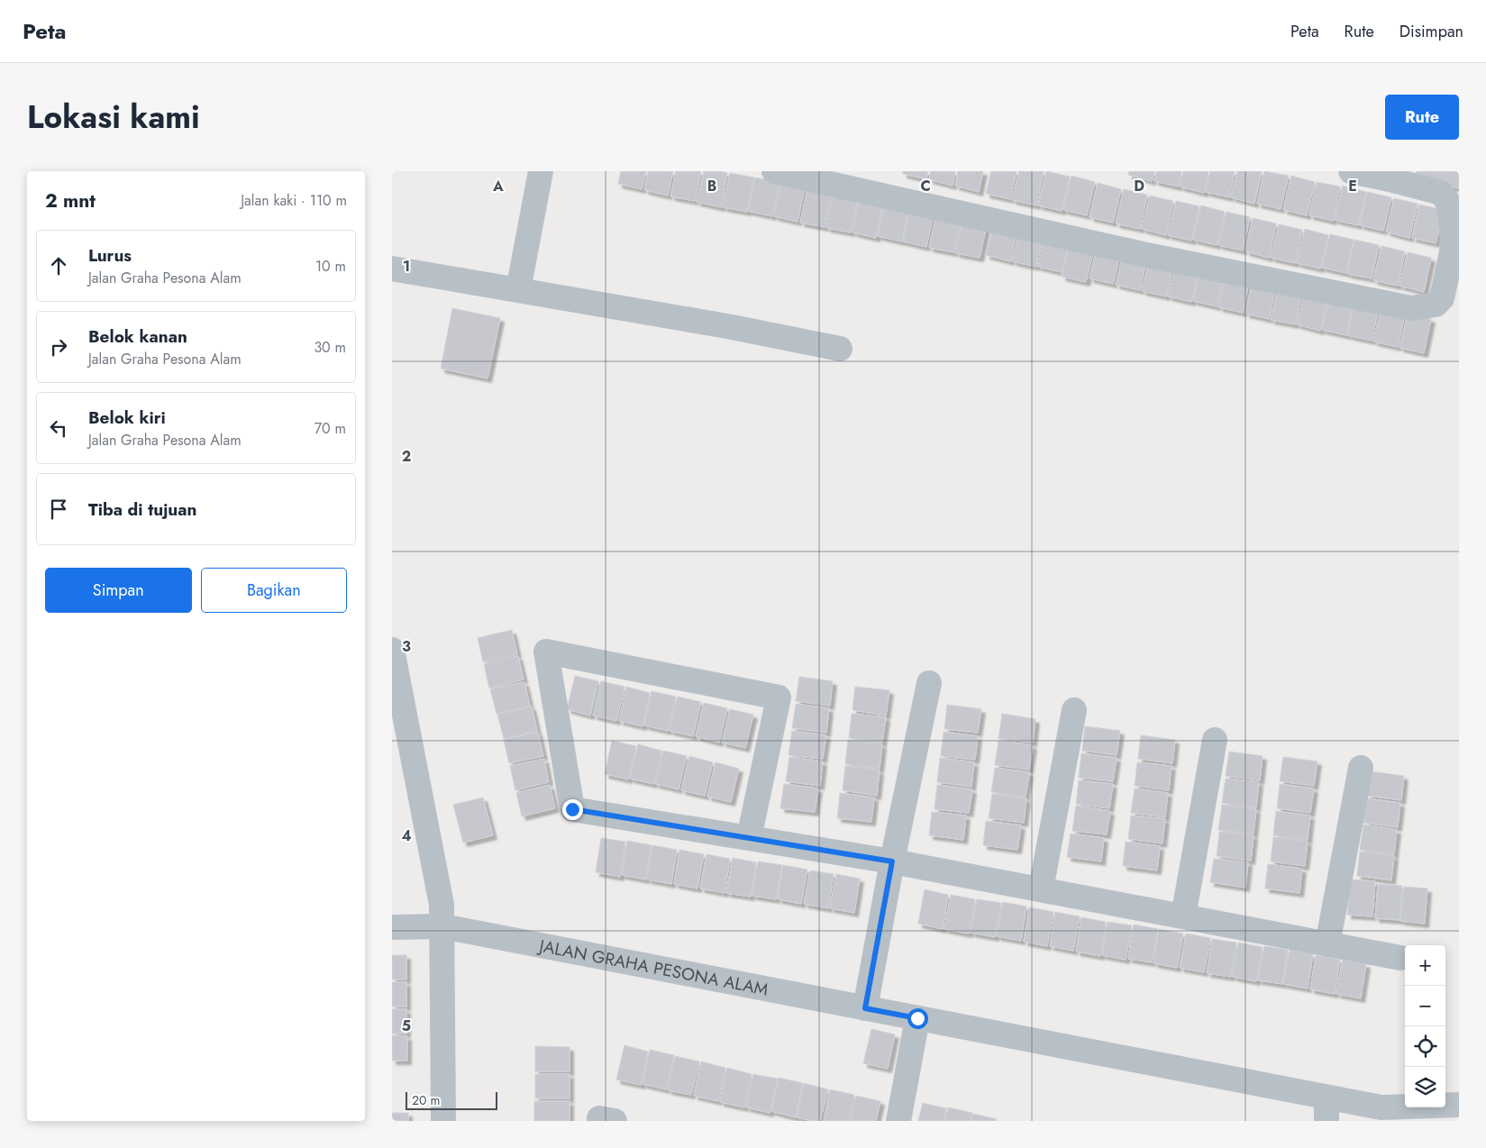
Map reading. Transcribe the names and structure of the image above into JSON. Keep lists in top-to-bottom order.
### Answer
{
  "streets": {
    "street": ["JALAN GRAHA PESONA ALAM"]
  },
  "scale_bar": "20 m",
  "page": {
    "header": "Peta",
    "nav": ["Peta", "Rute", "Disimpan"],
    "title": "Lokasi kami",
    "buttons": [
      "Rute",
      ["Simpan", "Bagikan"]
    ],
    "heading": ["2 mnt", "Jalan kaki · 110 m"],
    "list": [
      ["Lurus", "Jalan Graha Pesona Alam", "10 m"],
      ["Belok kanan", "Jalan Graha Pesona Alam", "30 m"],
      ["Belok kiri", "Jalan Graha Pesona Alam", "70 m"],
      "Tiba di tujuan"
    ],
    "map_buttons": ["+", "−"],
    "scale": "20 m"
  },
  "grid": {
    "columns": [
      "A",
      "B",
      "C",
      "D",
      "E"
    ],
    "rows": [
      "1",
      "2",
      "3",
      "4",
      "5"
    ]
  }
}
